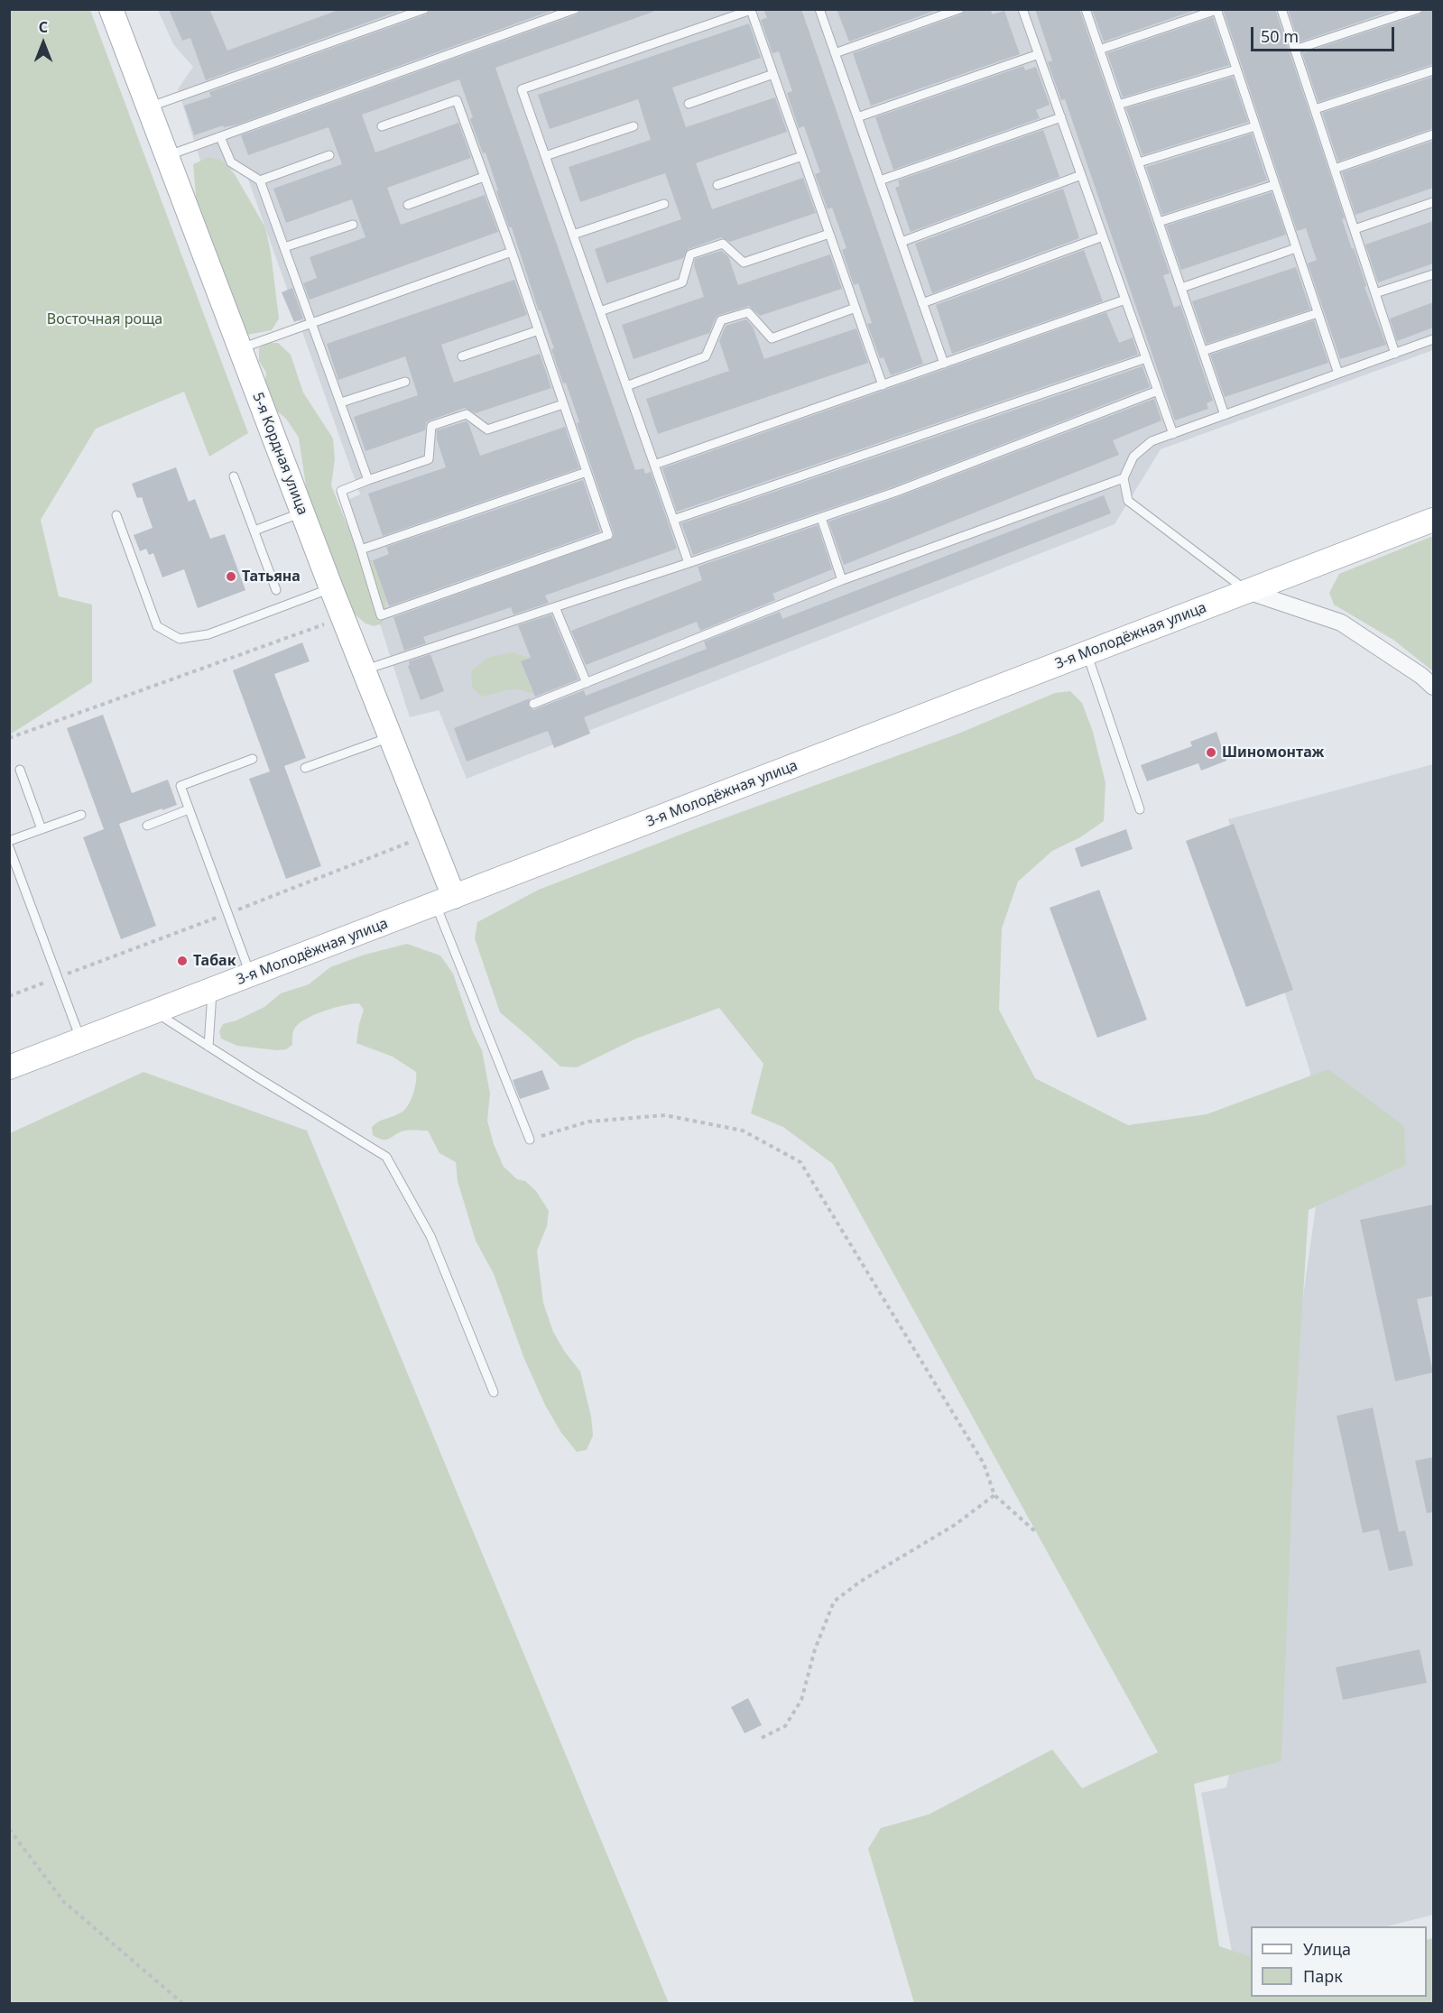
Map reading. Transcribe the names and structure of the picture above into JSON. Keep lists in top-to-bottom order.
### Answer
{
  "streets": {
    "main road": ["5-я Кордная улица", "3-я Молодёжная улица"]
  },
  "crossings": [
    ["5-я Кордная улица", "3-я Молодёжная улица"]
  ],
  "parks": ["Восточная роща"],
  "places": ["Татьяна", "Шиномонтаж", "Табак"],
  "legend": ["Улица", "Парк"],
  "scale_bar": "50 m",
  "north": "top"
}
